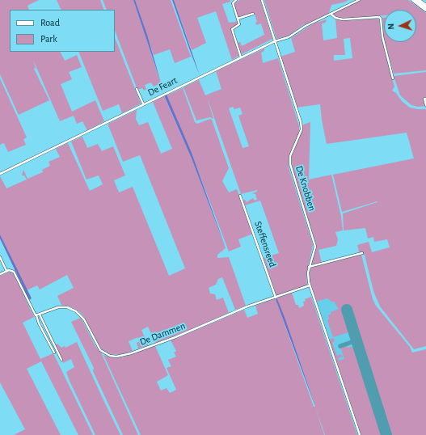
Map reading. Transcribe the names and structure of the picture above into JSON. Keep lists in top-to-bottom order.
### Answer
{
  "streets": {
    "street": [
      "De Feart",
      "De Knobben",
      "Steffensreed",
      "De Dammen"
    ]
  },
  "crossings": [
    ["De Feart", "De Knobben"],
    ["De Knobben", "De Dammen"],
    ["Steffensreed", "De Dammen"]
  ],
  "legend": ["Road", "Park"],
  "north": "left"
}
